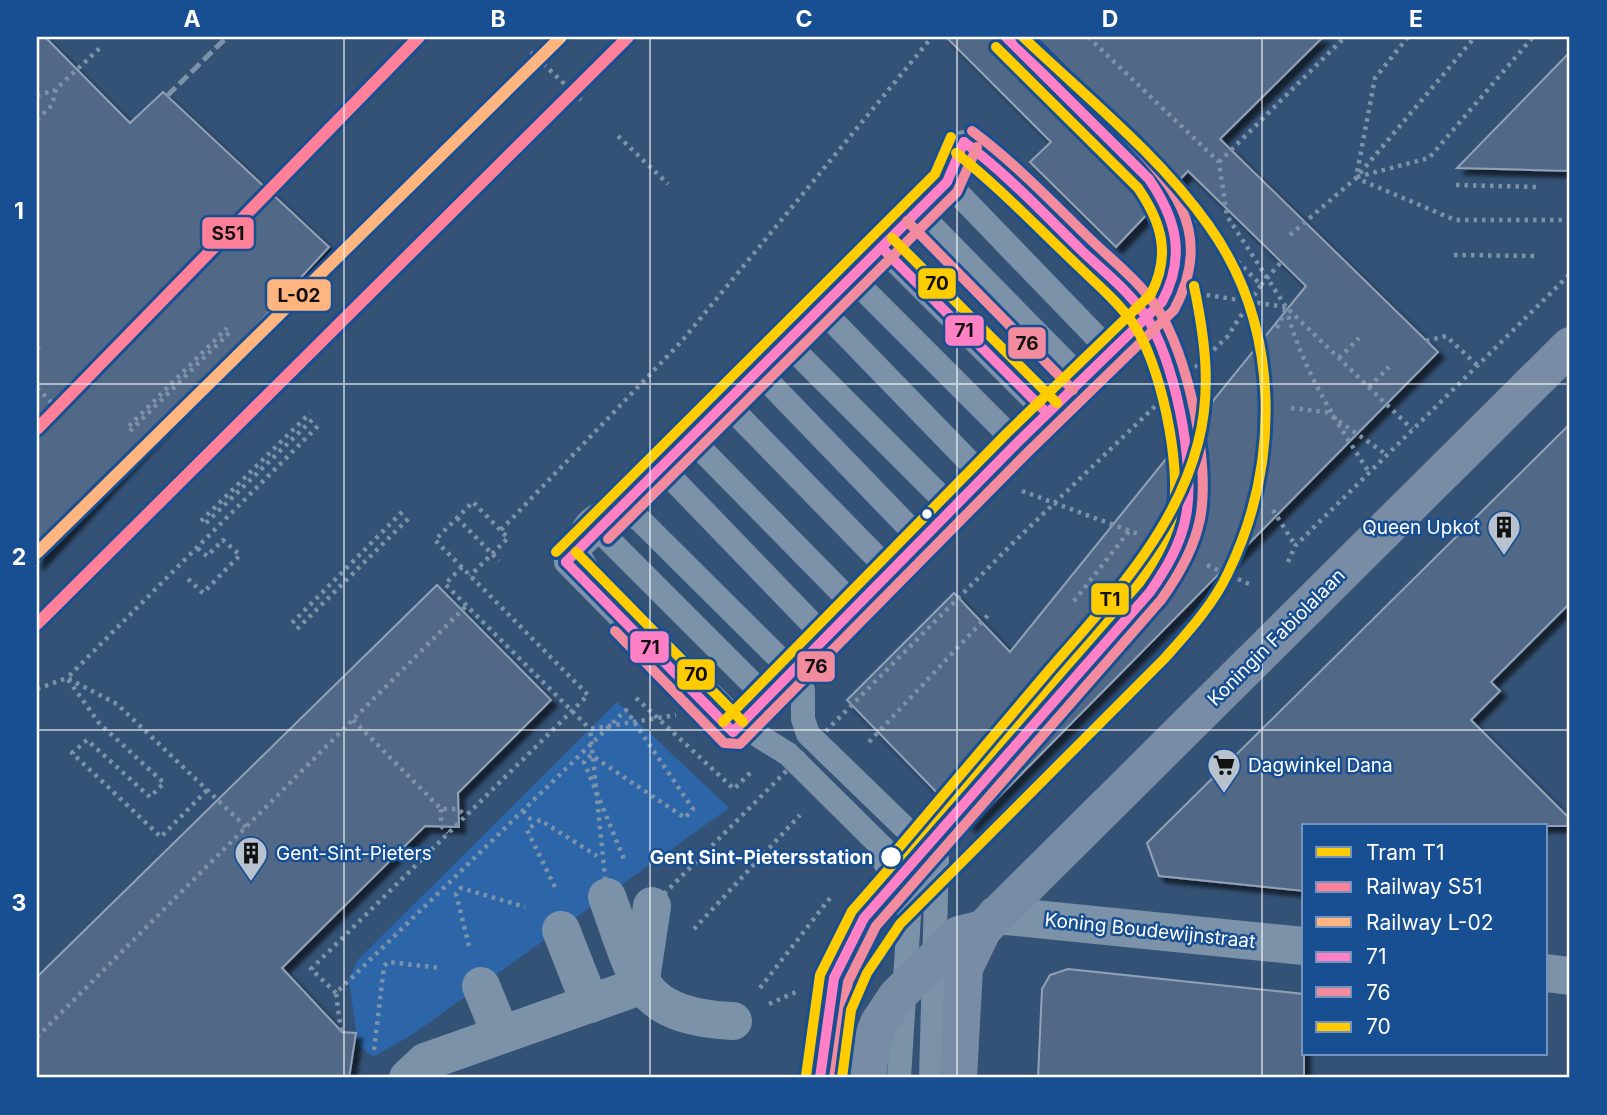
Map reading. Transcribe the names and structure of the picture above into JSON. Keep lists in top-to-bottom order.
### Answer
{
  "streets": {
    "street": ["Koningin Fabiolalaan", "Koning Boudewijnstraat"]
  },
  "crossings": [
    ["Koningin Fabiolalaan", "Koning Boudewijnstraat"]
  ],
  "places": {
    "building": ["Queen Upkot", "Gent-Sint-Pieters"],
    "supermarket": ["Dagwinkel Dana"],
    "other": ["Gent Sint-Pietersstation"]
  },
  "lines": [
    "tram line T1",
    "rail line S51",
    "rail line L-02",
    "transit line 71",
    "transit line 76",
    "transit line 70"
  ],
  "legend": [
    "Tram T1",
    "Railway S51",
    "Railway L-02",
    "71",
    "76",
    "70"
  ],
  "grid": {
    "columns": [
      "A",
      "B",
      "C",
      "D",
      "E"
    ],
    "rows": ["1", "2", "3"]
  }
}
